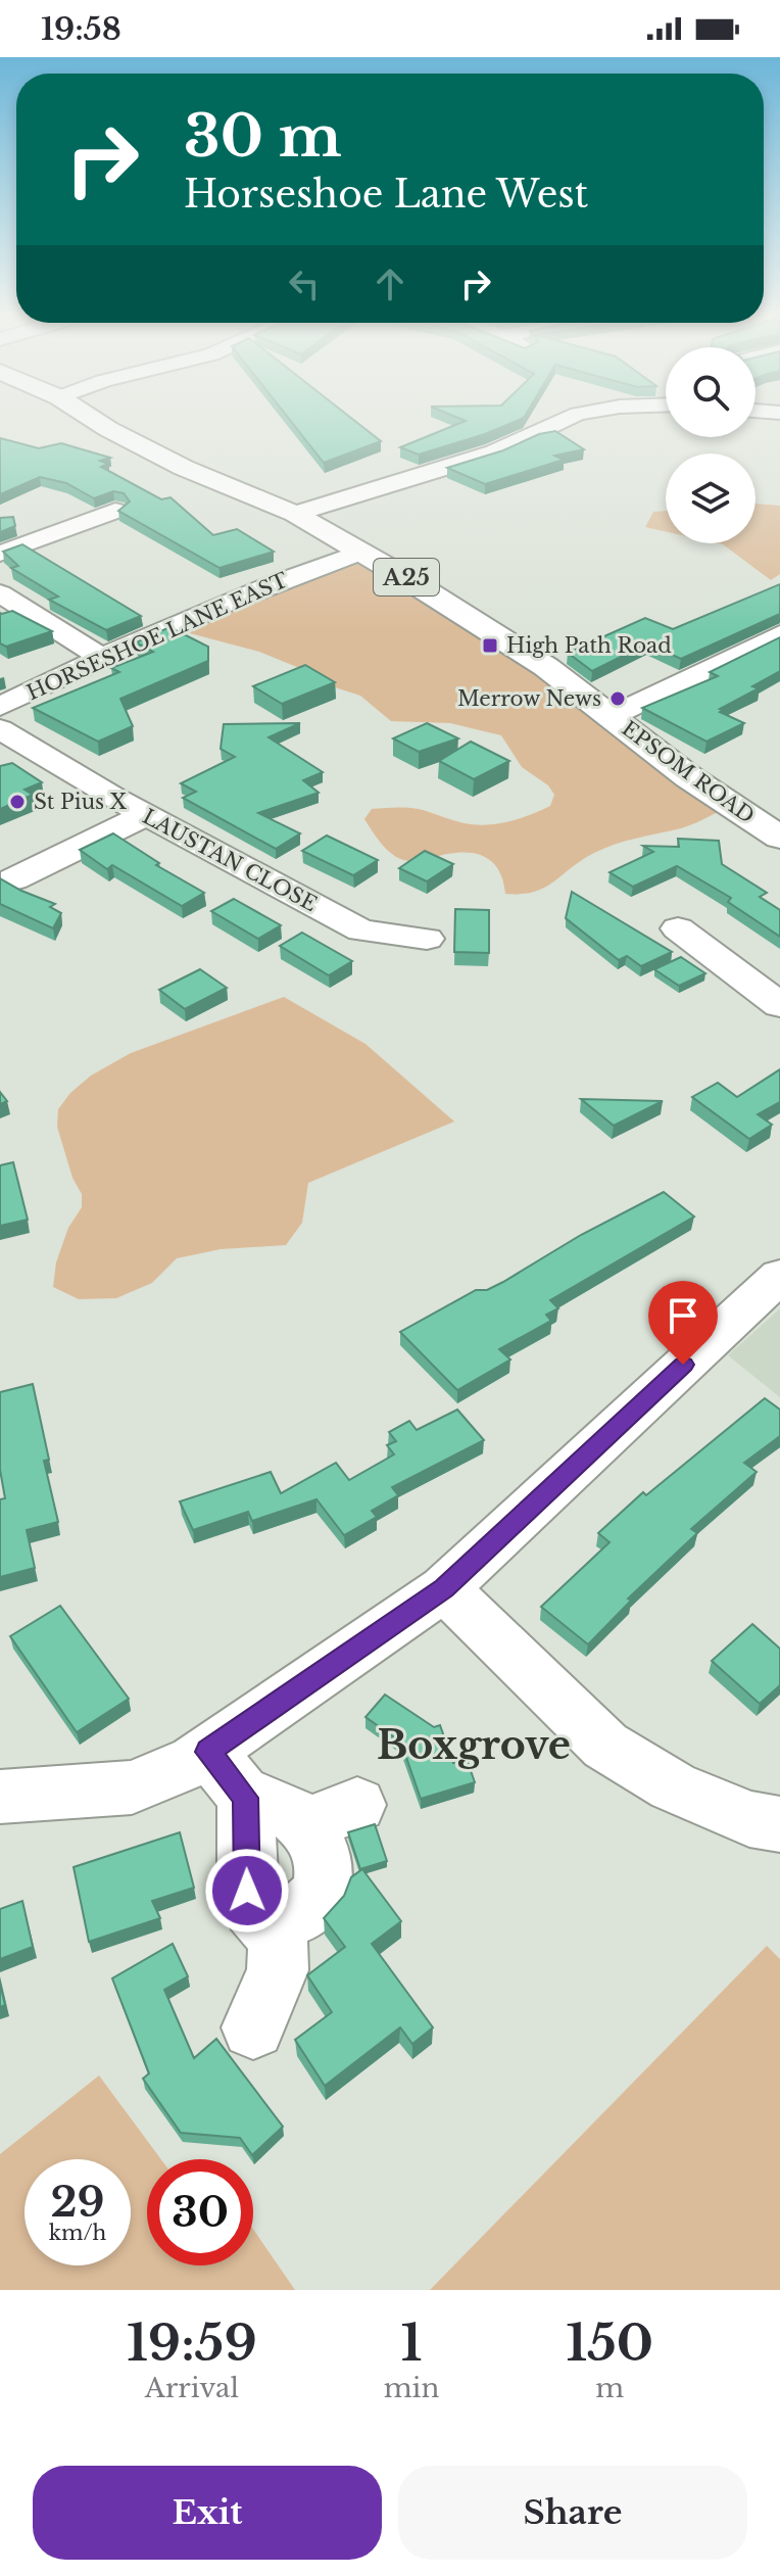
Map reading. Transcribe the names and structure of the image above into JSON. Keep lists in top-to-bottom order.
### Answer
{
  "streets": {
    "main road": ["A25", "EPSOM ROAD"],
    "street": ["HORSESHOE LANE EAST", "LAUSTAN CLOSE"]
  },
  "crossings": [
    ["HORSESHOE LANE EAST", "EPSOM ROAD"]
  ],
  "districts": ["Boxgrove"],
  "places": {
    "transit": ["High Path Road"],
    "other": ["Merrow News", "St Pius X"]
  },
  "page": {
    "status": "19:58",
    "turn": ["30 m", "Horseshoe Lane West"],
    "speed": "29 km/h",
    "limit": "30",
    "eta": [
      "19:59",
      "Arrival",
      "1",
      "min",
      "150",
      "m"
    ],
    "buttons": ["Exit", "Share"]
  }
}
